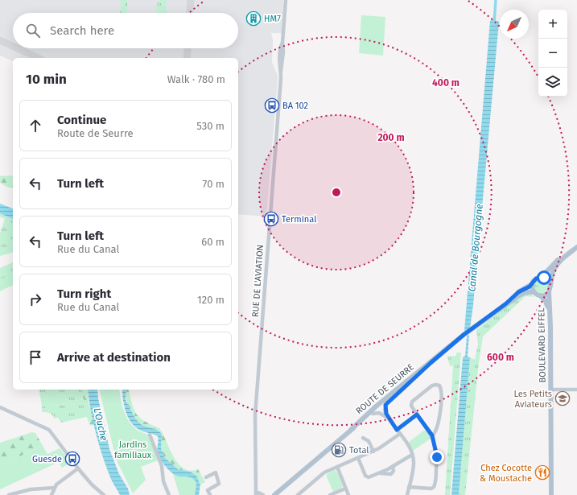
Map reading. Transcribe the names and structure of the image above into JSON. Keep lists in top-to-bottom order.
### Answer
{
  "streets": {
    "main road": ["BOULEVARD EIFFEL", "ROUTE DE SEURRE"],
    "street": ["RUE DE L'AVIATION"]
  },
  "crossings": [
    ["BOULEVARD EIFFEL", "ROUTE DE SEURRE"]
  ],
  "water": ["Canal de Bourgogne", "L'Ouche"],
  "parks": ["Jardins familiaux"],
  "places": {
    "building": ["HM7"],
    "bus stop": ["BA 102", "Terminal", "Guesde"],
    "school or university": ["Les Petits Aviateurs"],
    "fuel station": ["Total"],
    "restaurant": ["Chez Cocotte & Moustache"]
  },
  "north": "bottom left",
  "page": {
    "map_buttons": ["+", "−"],
    "search": "Search here",
    "heading": ["10 min", "Walk · 780 m"],
    "list": [
      ["Continue", "Route de Seurre", "530 m"],
      ["Turn left", "70 m"],
      ["Turn left", "Rue du Canal", "60 m"],
      ["Turn right", "Rue du Canal", "120 m"],
      "Arrive at destination"
    ]
  },
  "rings": ["400 m", "200 m", "600 m"]
}
